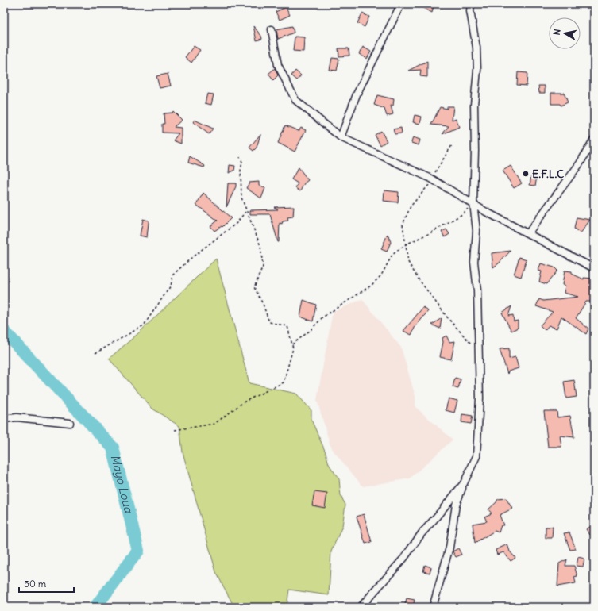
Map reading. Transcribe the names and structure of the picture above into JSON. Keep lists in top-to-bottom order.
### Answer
{
  "water": ["Mayo Loua"],
  "places": ["E.F.L.C"],
  "scale_bar": "50 m",
  "north": "left"
}
